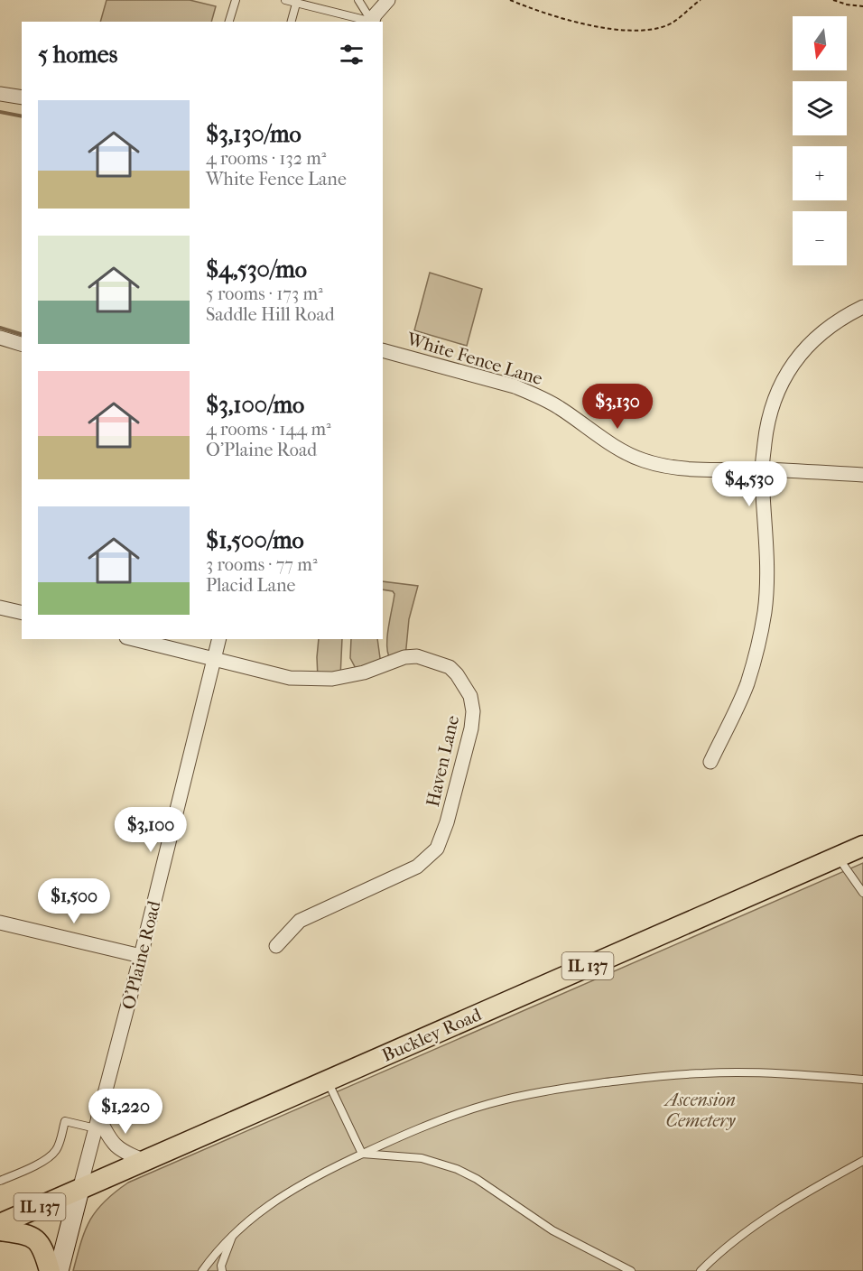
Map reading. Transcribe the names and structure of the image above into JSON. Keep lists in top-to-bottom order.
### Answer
{
  "streets": {
    "main road": ["O'Plaine Road", "IL 137", "Buckley Road"],
    "street": ["White Fence Lane", "Haven Lane"]
  },
  "crossings": [
    ["Haven Lane", "O'Plaine Road"],
    ["O'Plaine Road", "Buckley Road"]
  ],
  "parks": ["Ascension Cemetery"],
  "north": "bottom",
  "page": {
    "map_buttons": ["+", "−"],
    "heading": "5 homes",
    "list": [
      {
        "name": "$3,130/mo",
        "note": "4 rooms · 132 m² · White Fence Lane"
      },
      {
        "name": "$4,530/mo",
        "note": "5 rooms · 173 m² · Saddle Hill Road"
      },
      {
        "name": "$3,100/mo",
        "note": "4 rooms · 144 m² · O'Plaine Road"
      },
      {
        "name": "$1,500/mo",
        "note": "3 rooms · 77 m² · Placid Lane"
      }
    ],
    "price": [
      "$3,130",
      "$4,530",
      "$3,100",
      "$1,500",
      "$1,220"
    ]
  }
}
